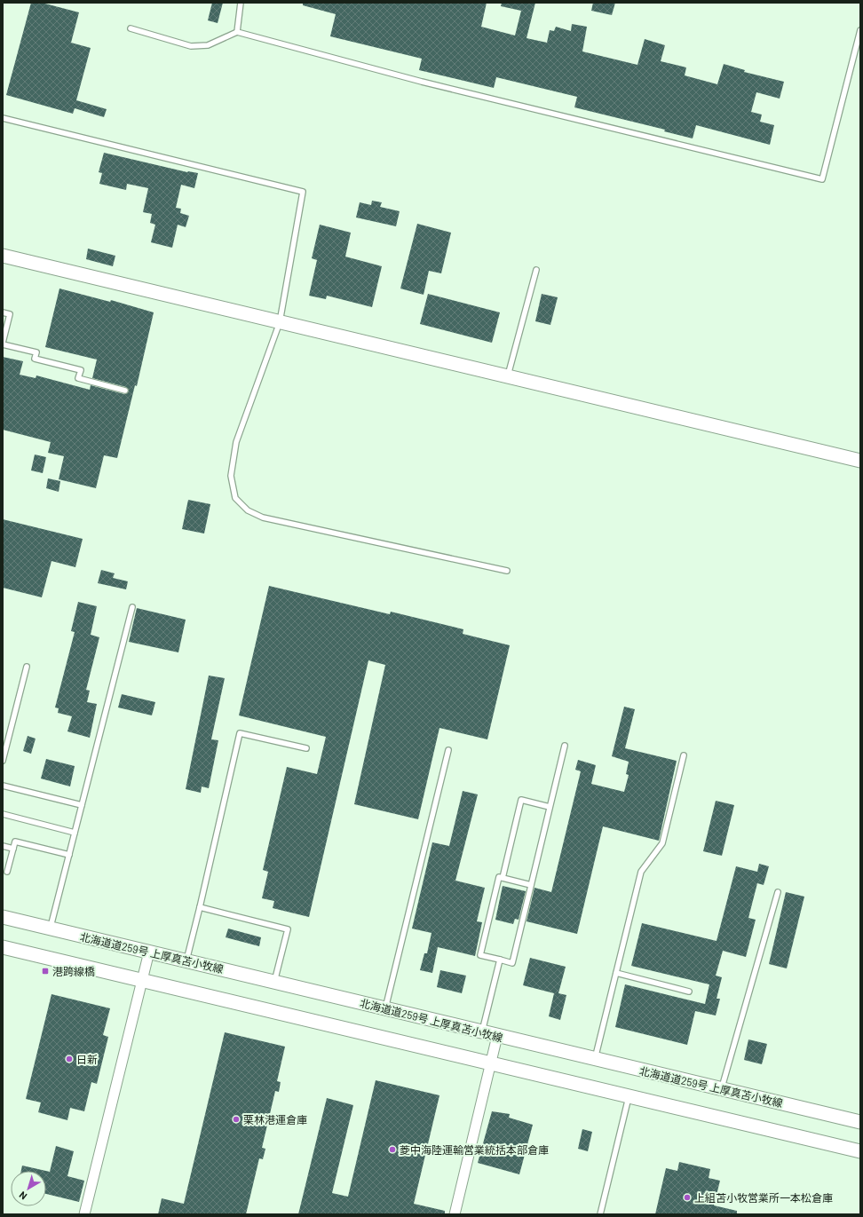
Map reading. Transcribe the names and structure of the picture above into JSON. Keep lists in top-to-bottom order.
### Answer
{
  "streets": {
    "main road": ["北海道道259号 上厚真苫小牧線"]
  },
  "places": {
    "transit": ["港跨線橋"],
    "other": [
      "日新",
      "栗林港運倉庫",
      "菱中海陸運輸営業統括本部倉庫",
      "上組苫小牧営業所一本松倉庫"
    ]
  },
  "north": "bottom left"
}
